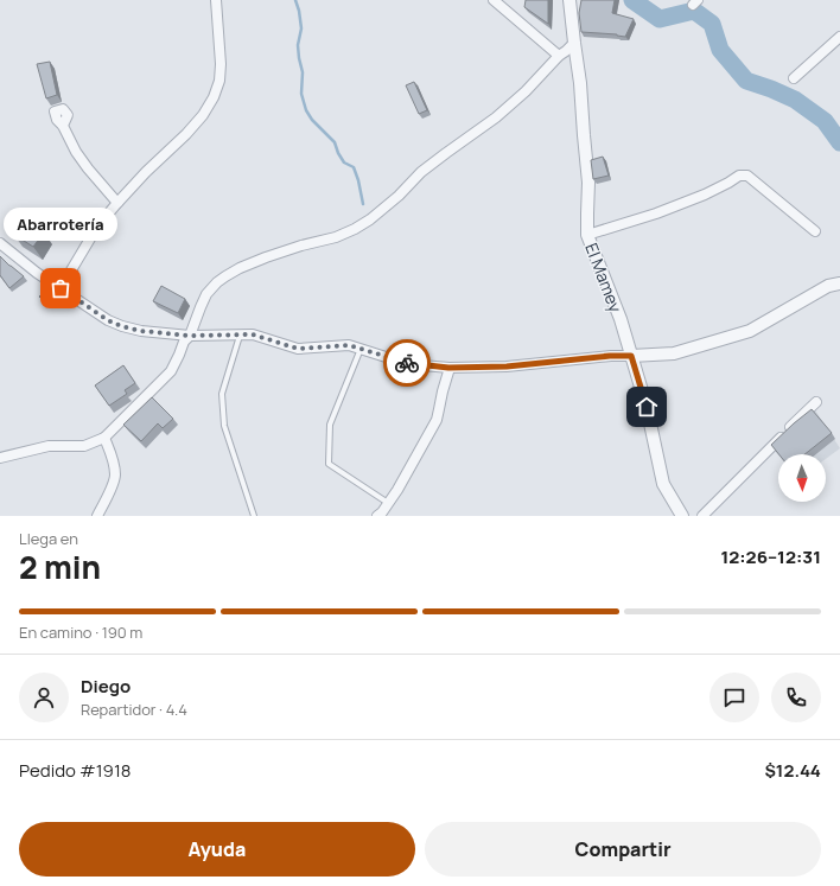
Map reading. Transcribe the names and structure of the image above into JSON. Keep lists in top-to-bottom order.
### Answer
{
  "streets": {
    "street": ["El Mamey"]
  },
  "places": ["Abarrotería"],
  "north": "bottom",
  "page": {
    "bubble": "Abarrotería",
    "heading": ["2 min", "Llega en", "12:26–12:31"],
    "panel": [
      "Diego",
      "Repartidor · 4.4",
      "Pedido #1918",
      "$12.44"
    ],
    "bar": "En camino · 190 m",
    "buttons": ["Ayuda", "Compartir"]
  }
}
